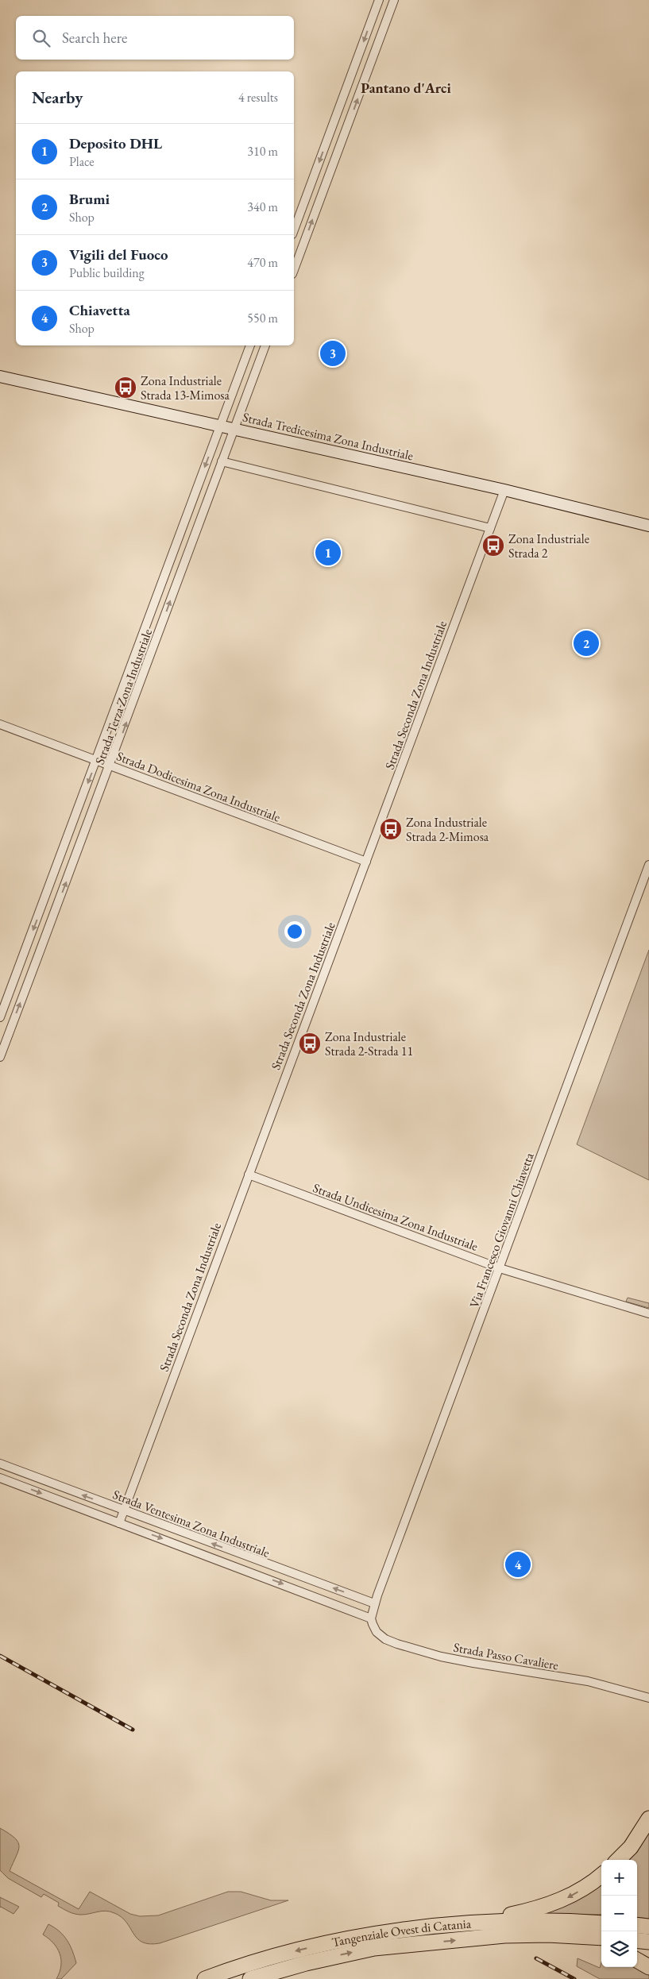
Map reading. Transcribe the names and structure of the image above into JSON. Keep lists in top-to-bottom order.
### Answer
{
  "streets": {
    "highway": ["Tangenziale Ovest di Catania"],
    "main road": ["Strada Tredicesima Zona Industriale"],
    "street": [
      "Strada Seconda Zona Industriale",
      "Strada Terza Zona Industriale",
      "Strada Dodicesima Zona Industriale",
      "Strada Undicesima Zona Industriale",
      "Via Francesco Giovanni Chiavetta",
      "Strada Ventesima Zona Industriale",
      "Strada Passo Cavaliere"
    ]
  },
  "crossings": [
    ["Strada Tredicesima Zona Industriale", "Strada Seconda Zona Industriale"],
    ["Strada Tredicesima Zona Industriale", "Strada Terza Zona Industriale"],
    ["Strada Seconda Zona Industriale", "Strada Dodicesima Zona Industriale"],
    ["Strada Seconda Zona Industriale", "Strada Undicesima Zona Industriale"],
    ["Strada Seconda Zona Industriale", "Strada Ventesima Zona Industriale"],
    ["Strada Terza Zona Industriale", "Strada Dodicesima Zona Industriale"],
    ["Strada Undicesima Zona Industriale", "Via Francesco Giovanni Chiavetta"],
    ["Via Francesco Giovanni Chiavetta", "Strada Ventesima Zona Industriale"],
    ["Via Francesco Giovanni Chiavetta", "Strada Passo Cavaliere"],
    ["Strada Ventesima Zona Industriale", "Strada Passo Cavaliere"]
  ],
  "districts": ["Pantano d'Arci"],
  "places": {
    "bus stop": [
      "Zona Industriale Strada 13-Mimosa",
      "Zona Industriale Strada 2",
      "Zona Industriale Strada 2-Mimosa",
      "Zona Industriale Strada 2-Strada 11"
    ]
  },
  "page": {
    "search": "Search here",
    "heading": ["Nearby", "4 results"],
    "list": [
      {
        "mark": "1",
        "name": "Deposito DHL",
        "note": "Place",
        "value": "310 m"
      },
      {
        "mark": "2",
        "name": "Brumi",
        "note": "Shop",
        "value": "340 m"
      },
      {
        "mark": "3",
        "name": "Vigili del Fuoco",
        "note": "Public building",
        "value": "470 m"
      },
      {
        "mark": "4",
        "name": "Chiavetta",
        "note": "Shop",
        "value": "550 m"
      }
    ],
    "pins": [
      "3",
      "1",
      "2",
      "4"
    ],
    "map_buttons": ["+", "−"]
  }
}
